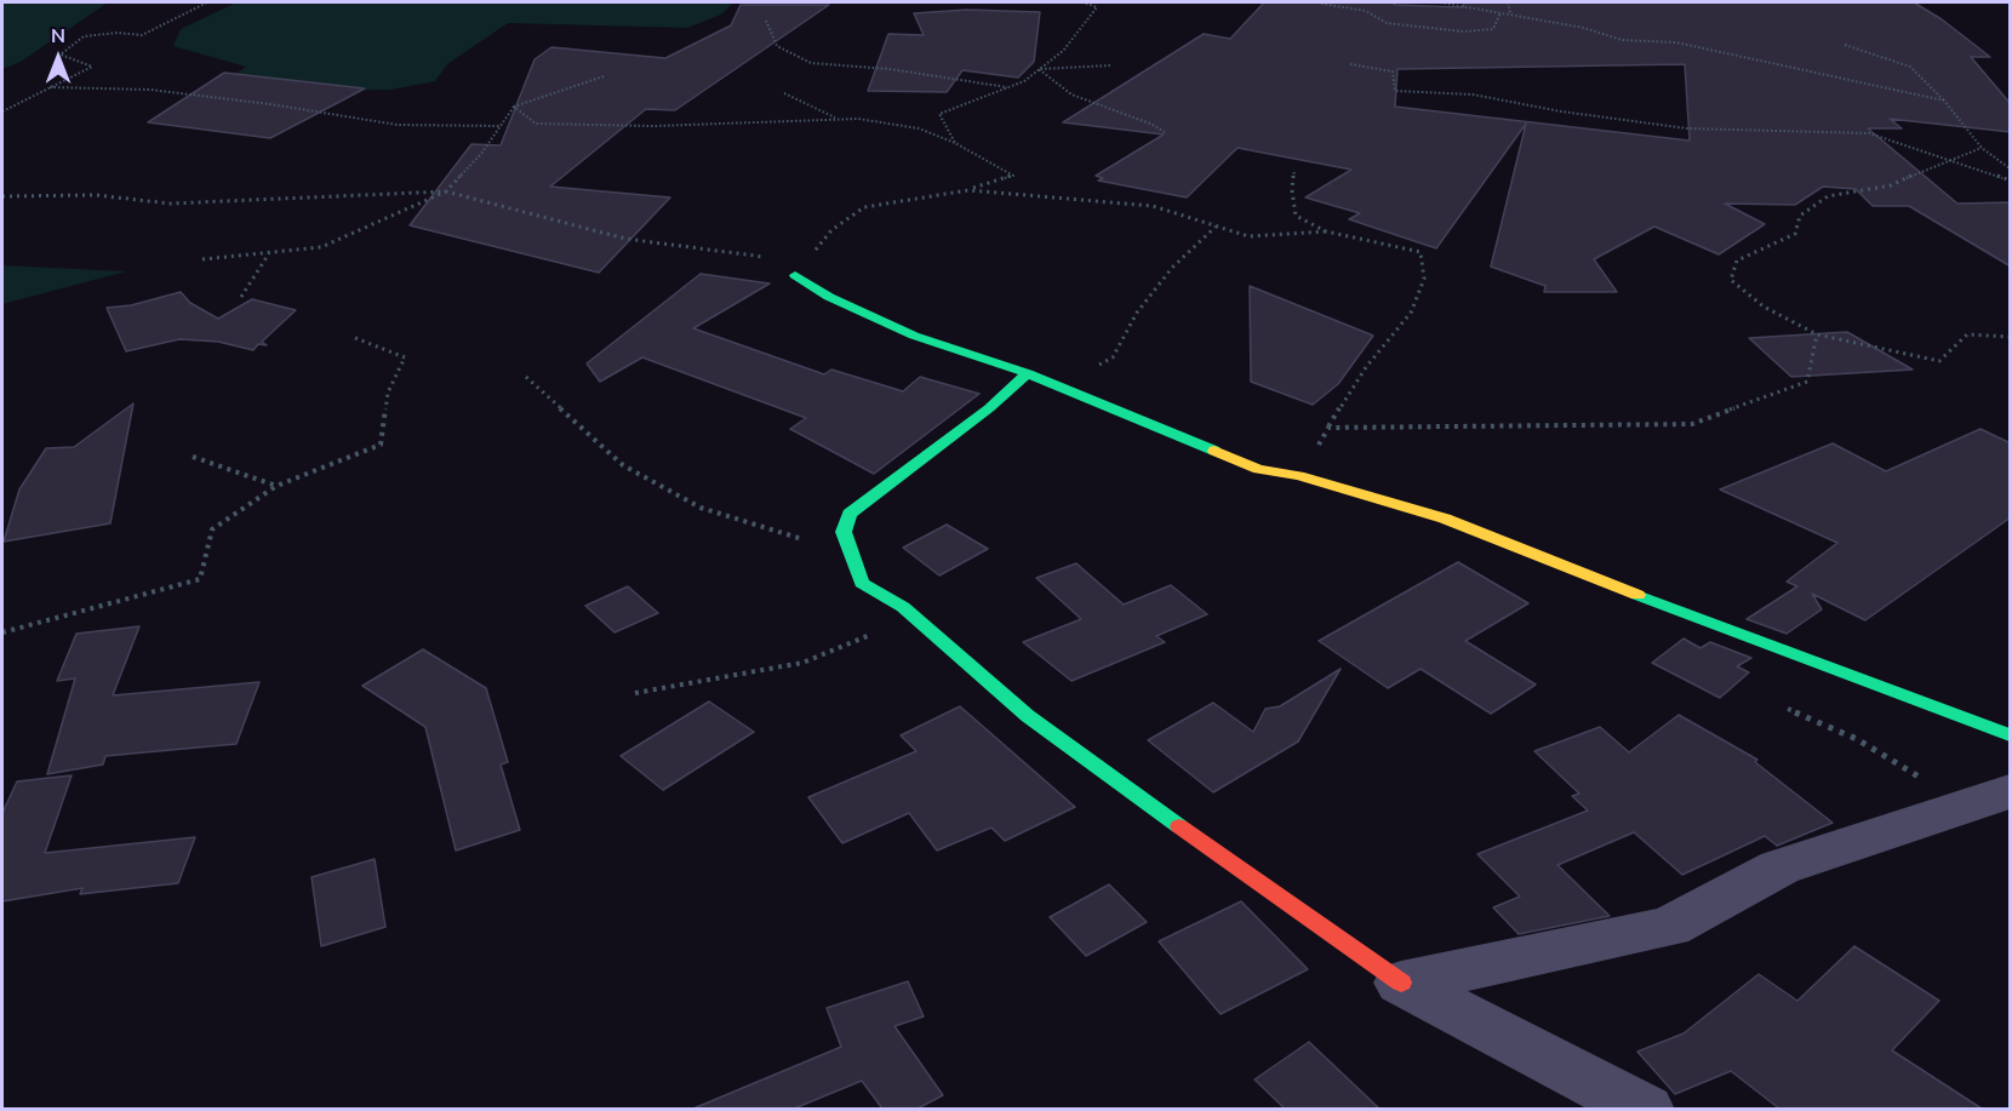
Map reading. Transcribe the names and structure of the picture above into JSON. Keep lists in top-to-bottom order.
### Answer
{
  "north": "top"
}
